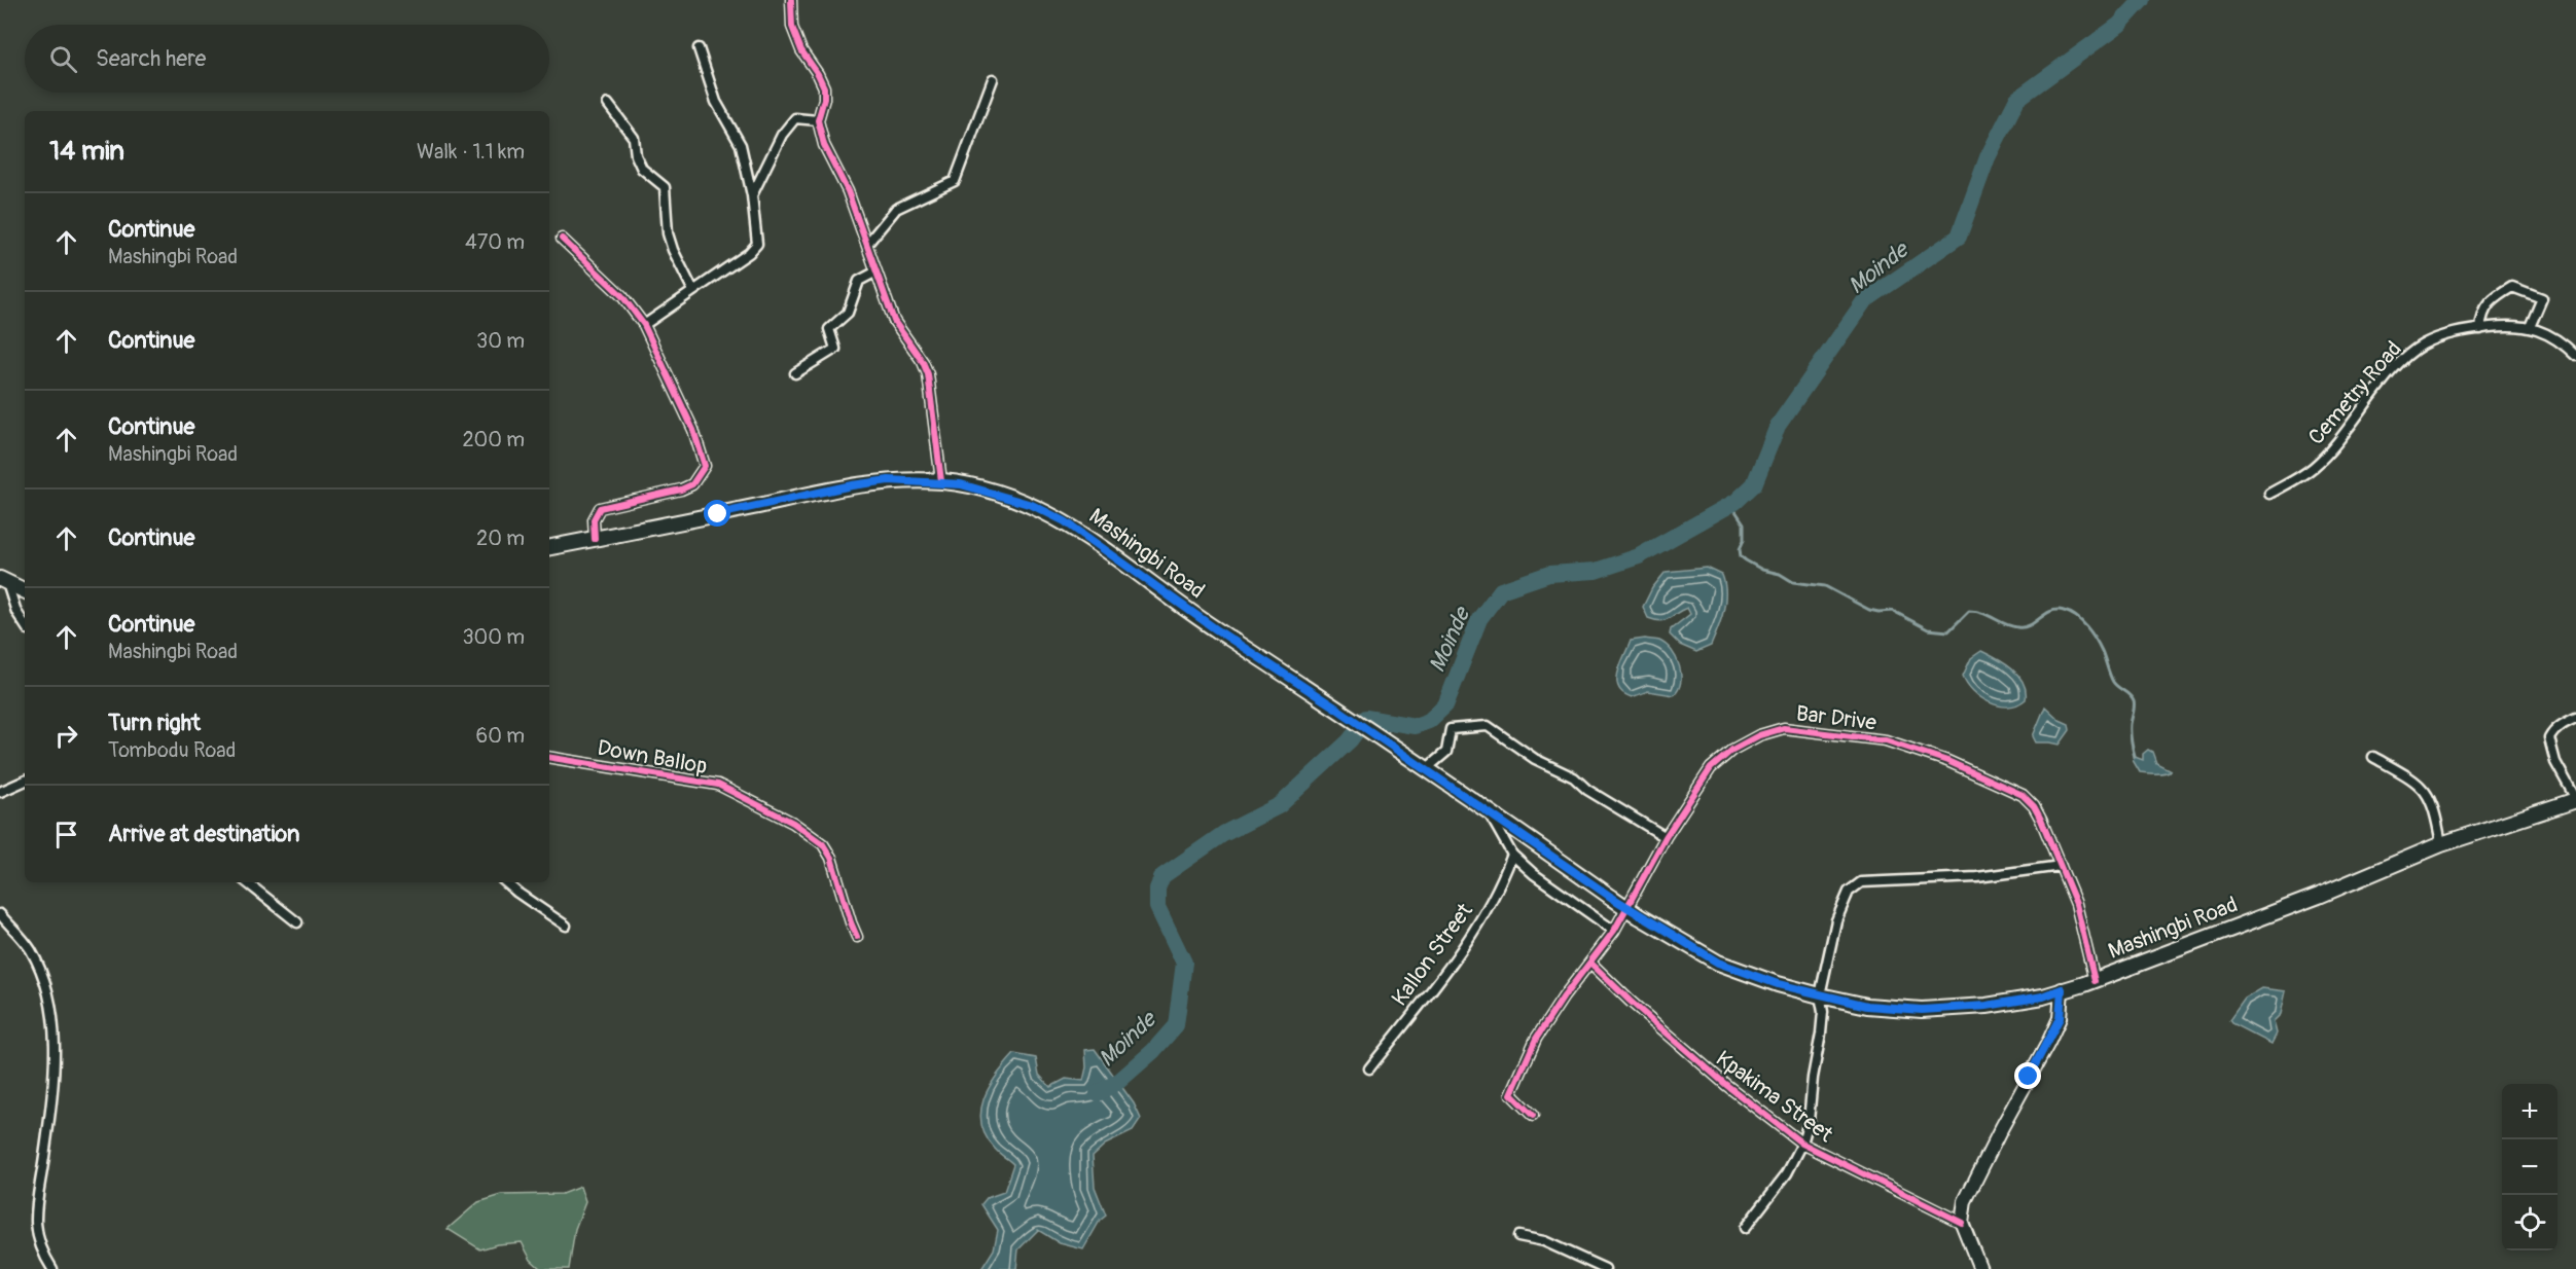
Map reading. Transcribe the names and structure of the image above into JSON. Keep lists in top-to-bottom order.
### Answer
{
  "streets": {
    "main road": ["Mashingbi Road"],
    "street": [
      "Cemetry Road",
      "Bar Drive",
      "Down Ballop",
      "Kallon Street",
      "Kpakima Street"
    ]
  },
  "crossings": [
    ["Mashingbi Road", "Bar Drive"],
    ["Bar Drive", "Kpakima Street"]
  ],
  "water": ["Moinde"],
  "page": {
    "search": "Search here",
    "heading": ["14 min", "Walk · 1.1 km"],
    "list": [
      ["Continue", "Mashingbi Road", "470 m"],
      ["Continue", "30 m"],
      ["Continue", "Mashingbi Road", "200 m"],
      ["Continue", "20 m"],
      ["Continue", "Mashingbi Road", "300 m"],
      ["Turn right", "Tombodu Road", "60 m"],
      "Arrive at destination"
    ],
    "map_buttons": ["+", "−"]
  }
}
